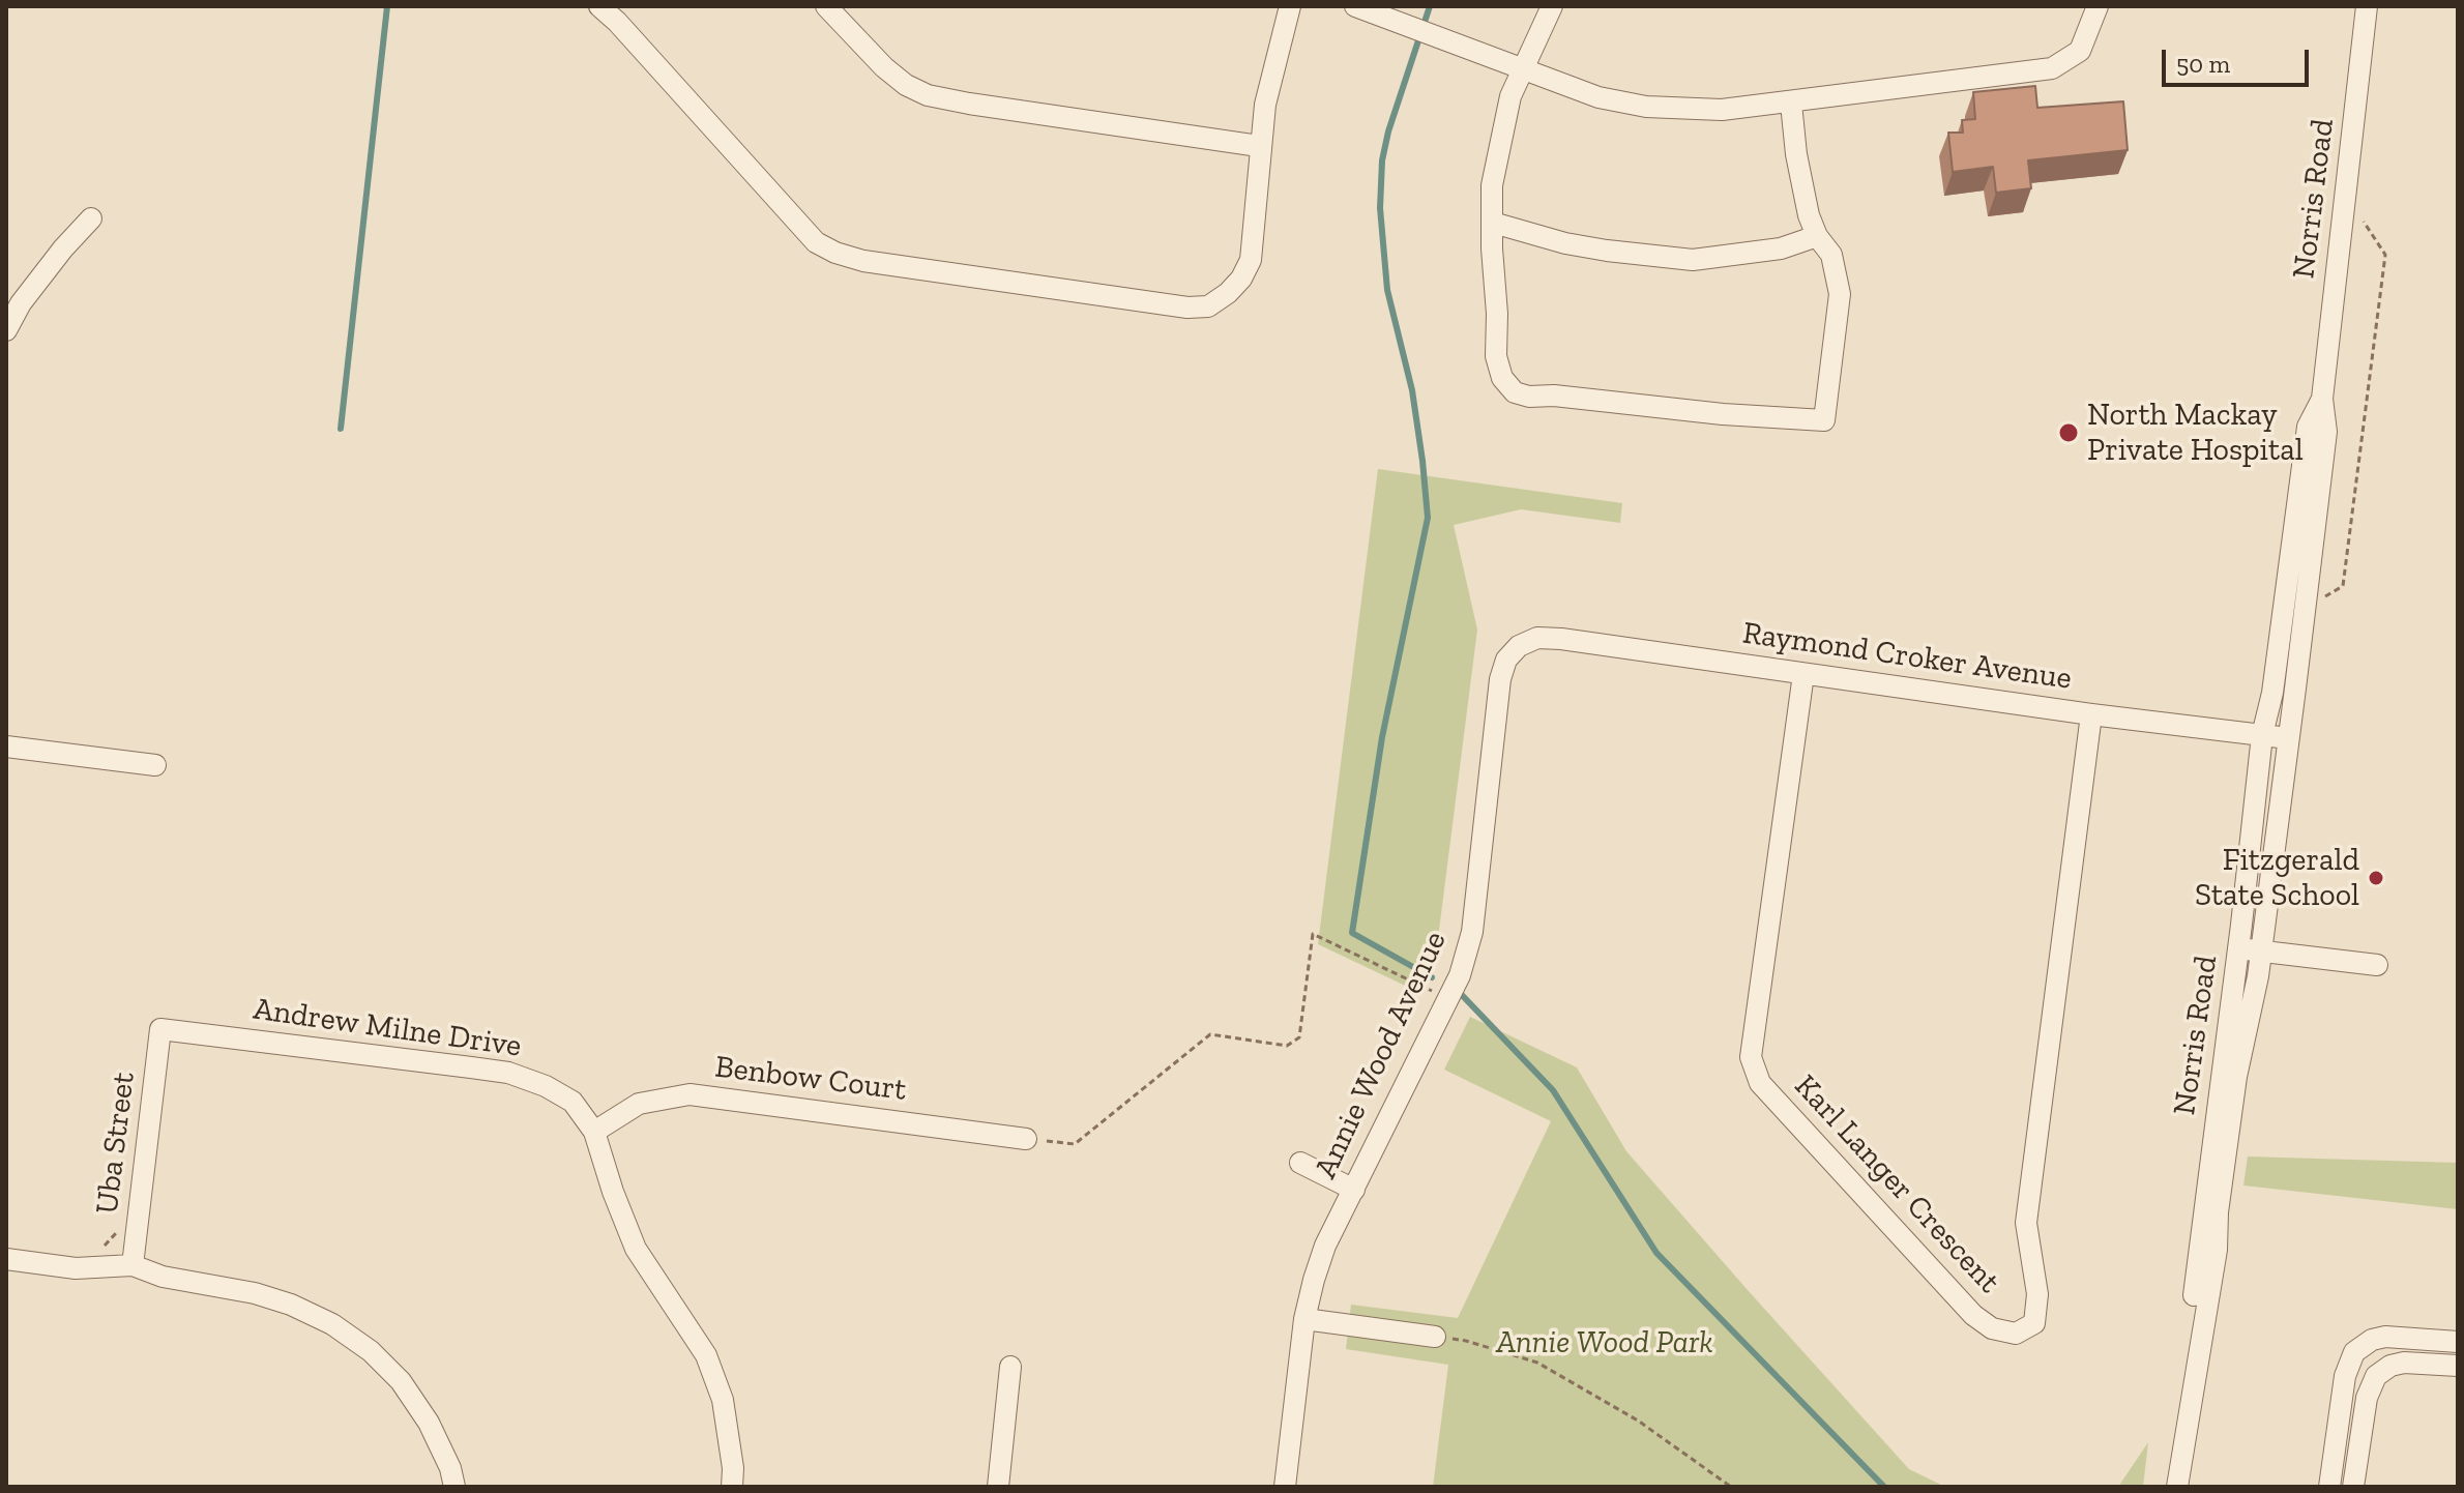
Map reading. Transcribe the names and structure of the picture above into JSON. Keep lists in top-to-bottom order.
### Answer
{
  "streets": {
    "street": [
      "Norris Road",
      "Raymond Croker Avenue",
      "Andrew Milne Drive",
      "Annie Wood Avenue",
      "Benbow Court",
      "Uba Street",
      "Karl Langer Crescent"
    ]
  },
  "crossings": [
    ["Norris Road", "Raymond Croker Avenue"],
    ["Raymond Croker Avenue", "Annie Wood Avenue"],
    ["Raymond Croker Avenue", "Karl Langer Crescent"],
    ["Andrew Milne Drive", "Benbow Court"],
    ["Andrew Milne Drive", "Uba Street"]
  ],
  "parks": ["Annie Wood Park"],
  "places": ["North Mackay Private Hospital", "Fitzgerald State School"],
  "scale_bar": "50 m"
}
